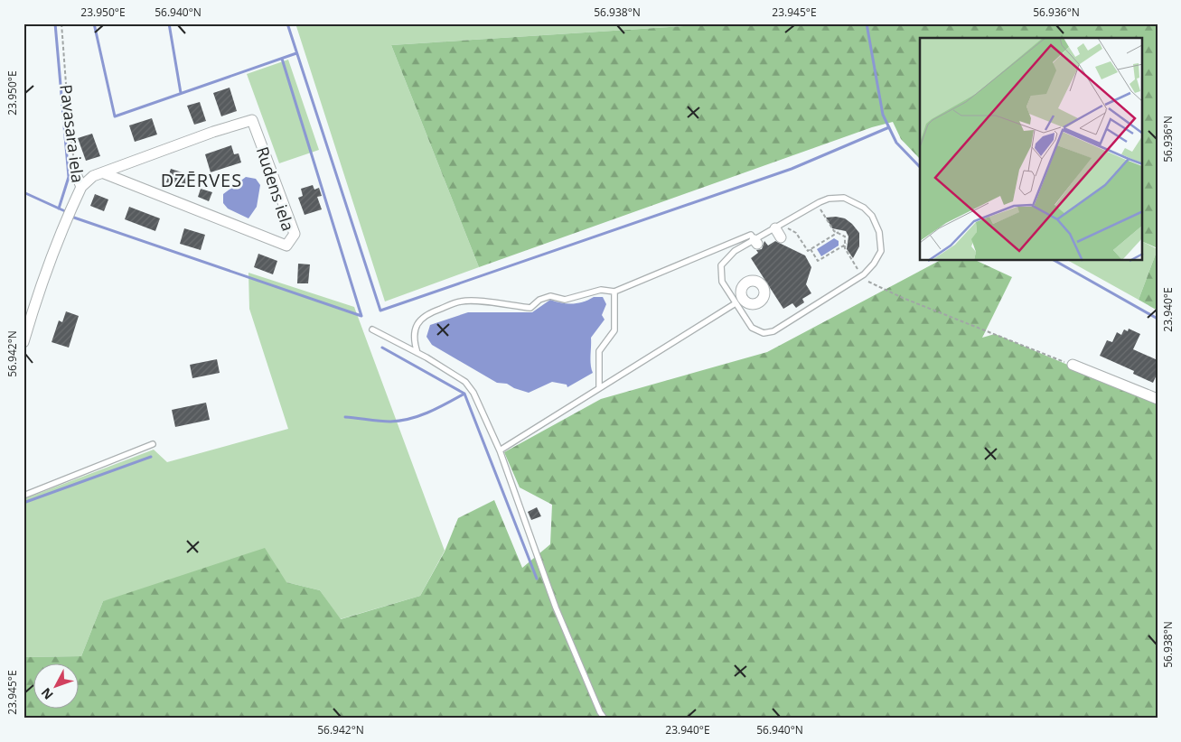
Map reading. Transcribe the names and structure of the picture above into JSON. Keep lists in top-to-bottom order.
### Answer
{
  "streets": {
    "street": ["Pavasara iela", "Rudens iela"]
  },
  "crossings": [
    ["Pavasara iela", "Rudens iela"]
  ],
  "districts": ["DZĒRVES"],
  "north": "bottom left",
  "coordinates": [
    "23.950°E",
    "56.940°N",
    "56.938°N",
    "23.945°E",
    "56.936°N",
    "23.940°E",
    "56.942°N"
  ]
}
